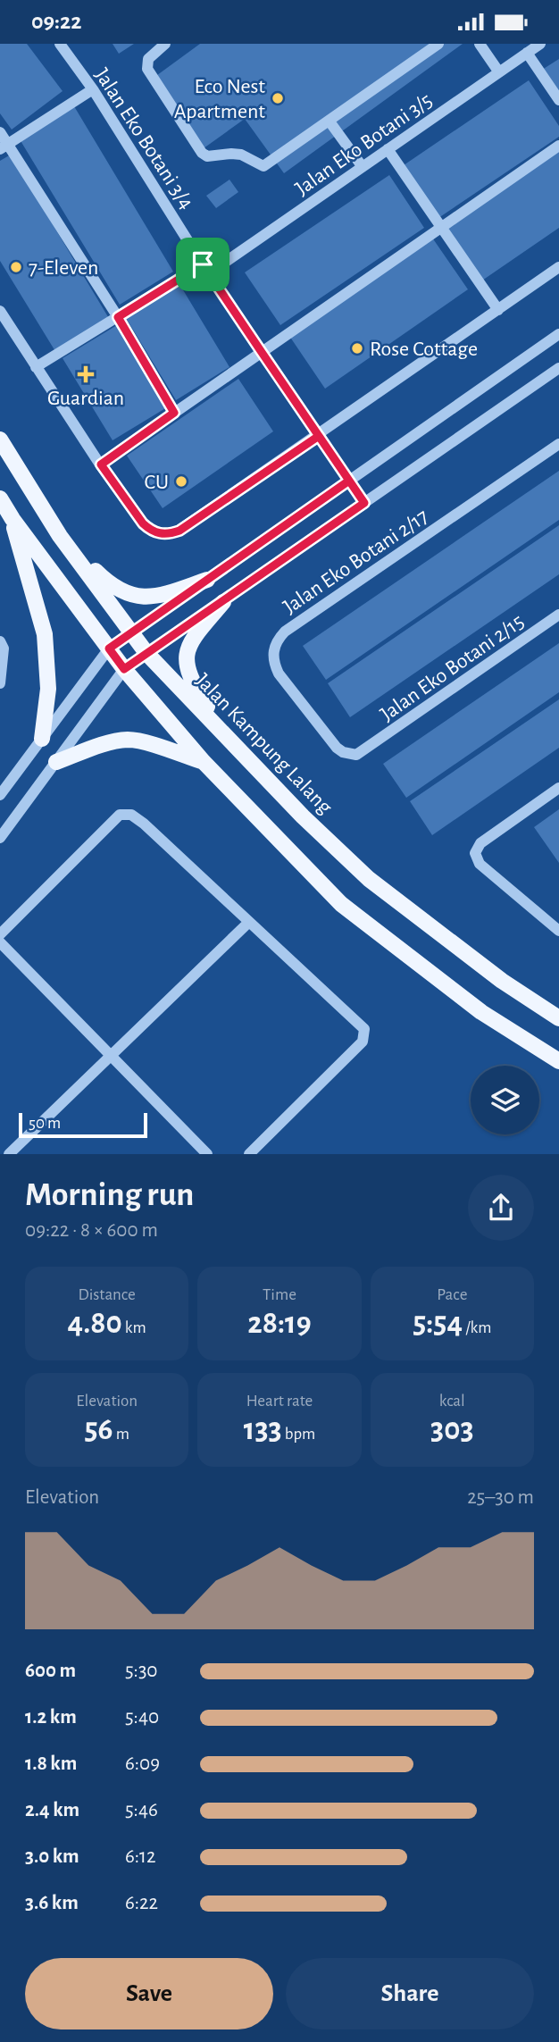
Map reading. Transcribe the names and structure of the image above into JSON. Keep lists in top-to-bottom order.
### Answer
{
  "streets": {
    "main road": ["Jalan Kampung Lalang"],
    "street": [
      "Jalan Eko Botani 3/4",
      "Jalan Eko Botani 3/5",
      "Jalan Eko Botani 2/17",
      "Jalan Eko Botani 2/15"
    ]
  },
  "crossings": [
    ["Jalan Eko Botani 3/4", "Jalan Eko Botani 3/5"],
    ["Jalan Eko Botani 2/17", "Jalan Eko Botani 2/15"]
  ],
  "places": {
    "other": [
      "Eco Nest Apartment",
      "7-Eleven",
      "Rose Cottage",
      "CU"
    ],
    "health": ["Guardian"]
  },
  "scale_bar": "50 m",
  "page": {
    "status": "09:22",
    "scale": "50 m",
    "heading": ["Morning run", "09:22 · 8 × 600 m"],
    "stats": [
      ["Distance", "4.80 km"],
      ["Time", "28:19"],
      ["Pace", "5:54 /km"],
      ["Elevation", "56 m"],
      ["Heart rate", "133 bpm"],
      ["kcal", "303"]
    ],
    "chart": ["Elevation", "25–30 m"],
    "list": [
      {
        "name": "600 m",
        "note": "5:30"
      },
      {
        "name": "1.2 km",
        "note": "5:40"
      },
      {
        "name": "1.8 km",
        "note": "6:09"
      },
      {
        "name": "2.4 km",
        "note": "5:46"
      },
      {
        "name": "3.0 km",
        "note": "6:12"
      },
      {
        "name": "3.6 km",
        "note": "6:22"
      }
    ],
    "buttons": ["Save", "Share"]
  }
}
